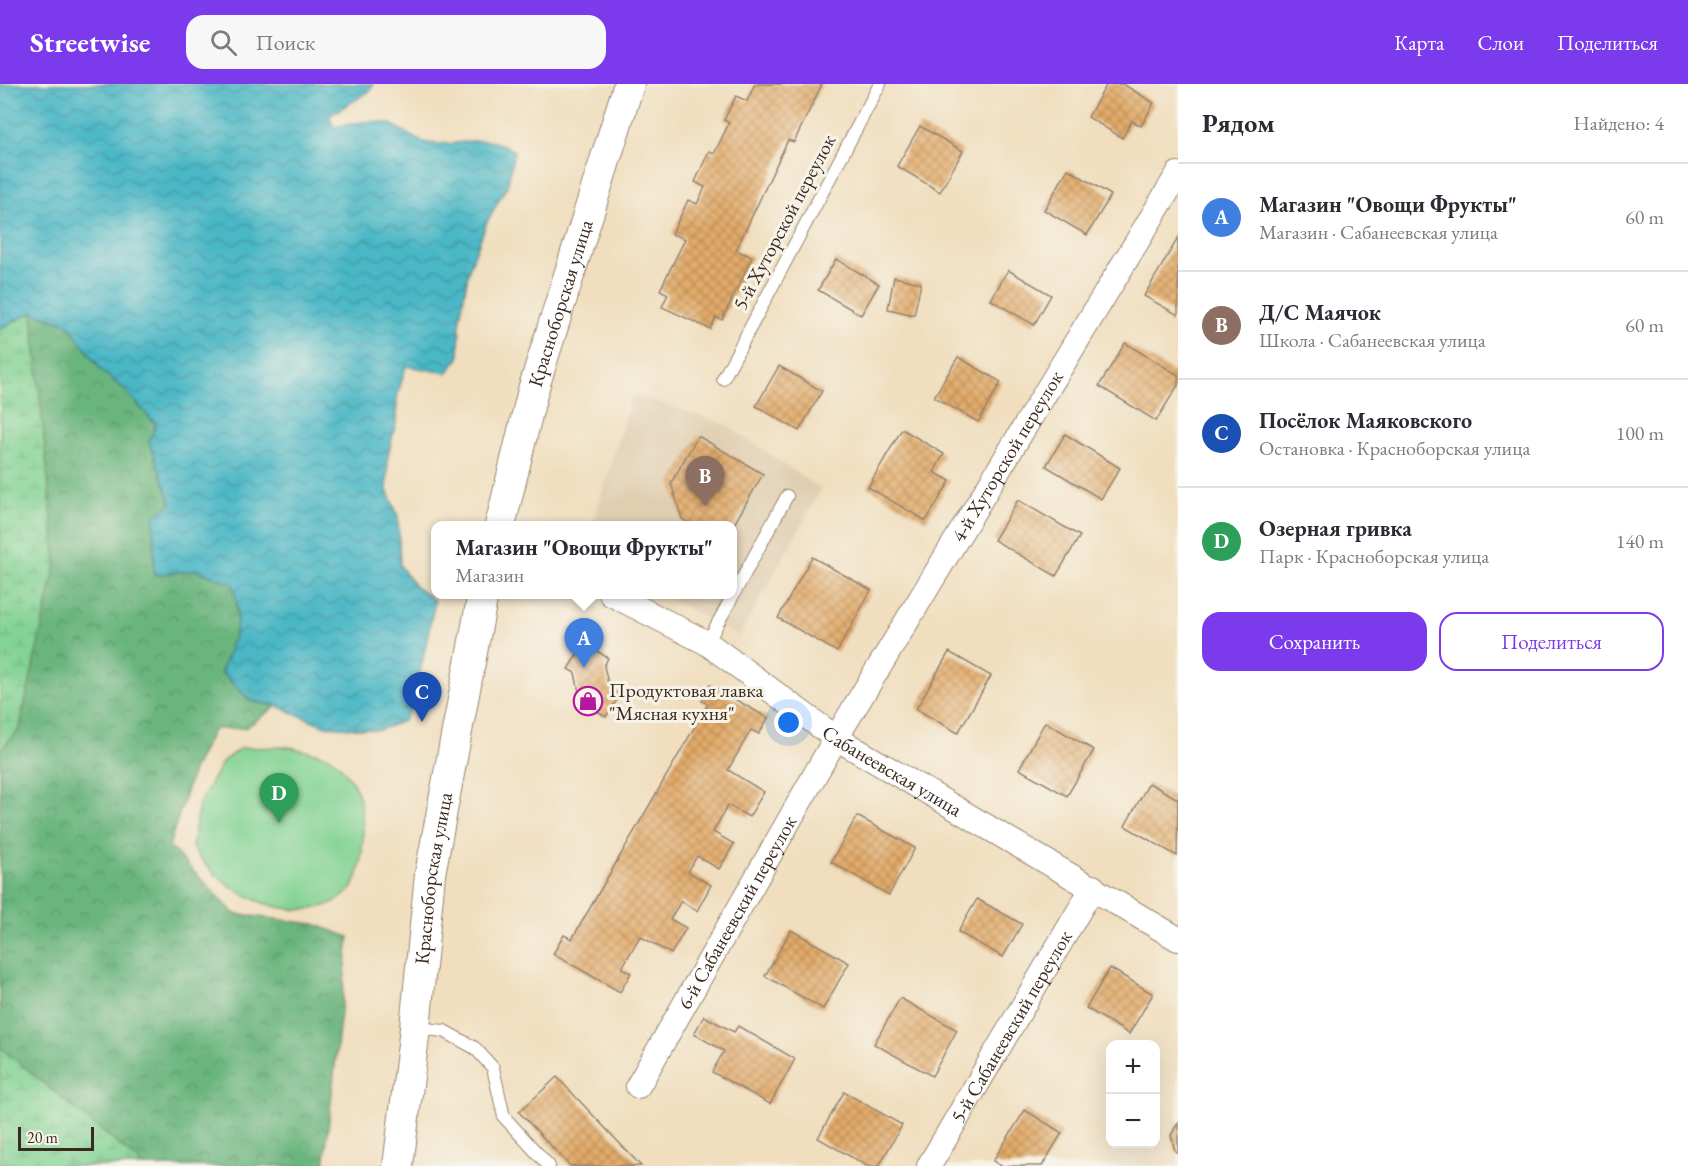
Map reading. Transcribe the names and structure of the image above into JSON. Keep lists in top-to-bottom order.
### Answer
{
  "streets": {
    "street": [
      "Красноборская улица",
      "4-й Хуторской переулок",
      "Сабанеевская улица",
      "6-й Сабанеевский переулок",
      "5-й Сабанеевский переулок"
    ],
    "lane": ["5-й Хуторской переулок"]
  },
  "crossings": [
    ["4-й Хуторской переулок", "Сабанеевская улица"],
    ["4-й Хуторской переулок", "6-й Сабанеевский переулок"],
    ["Сабанеевская улица", "6-й Сабанеевский переулок"],
    ["Сабанеевская улица", "5-й Сабанеевский переулок"]
  ],
  "places": {
    "shop": ["Продуктовая лавка \"Мясная кухня\""]
  },
  "scale_bar": "20 m",
  "page": {
    "header": "Streetwise",
    "search": "Поиск",
    "nav": ["Карта", "Слои", "Поделиться"],
    "heading": ["Рядом", "Найдено: 4"],
    "list": [
      {
        "mark": "A",
        "name": "Магазин \"Овощи Фрукты\"",
        "note": "Магазин · Сабанеевская улица",
        "value": "60 m"
      },
      {
        "mark": "B",
        "name": "Д/С Маячок",
        "note": "Школа · Сабанеевская улица",
        "value": "60 m"
      },
      {
        "mark": "C",
        "name": "Посёлок Маяковского",
        "note": "Остановка · Красноборская улица",
        "value": "100 m"
      },
      {
        "mark": "D",
        "name": "Озерная гривка",
        "note": "Парк · Красноборская улица",
        "value": "140 m"
      }
    ],
    "pins": [
      "B",
      "A",
      "C",
      "D"
    ],
    "popup": ["Магазин \"Овощи Фрукты\"", "Магазин"],
    "buttons": ["Сохранить", "Поделиться"],
    "map_buttons": ["+", "−"],
    "scale": "20 m"
  }
}
